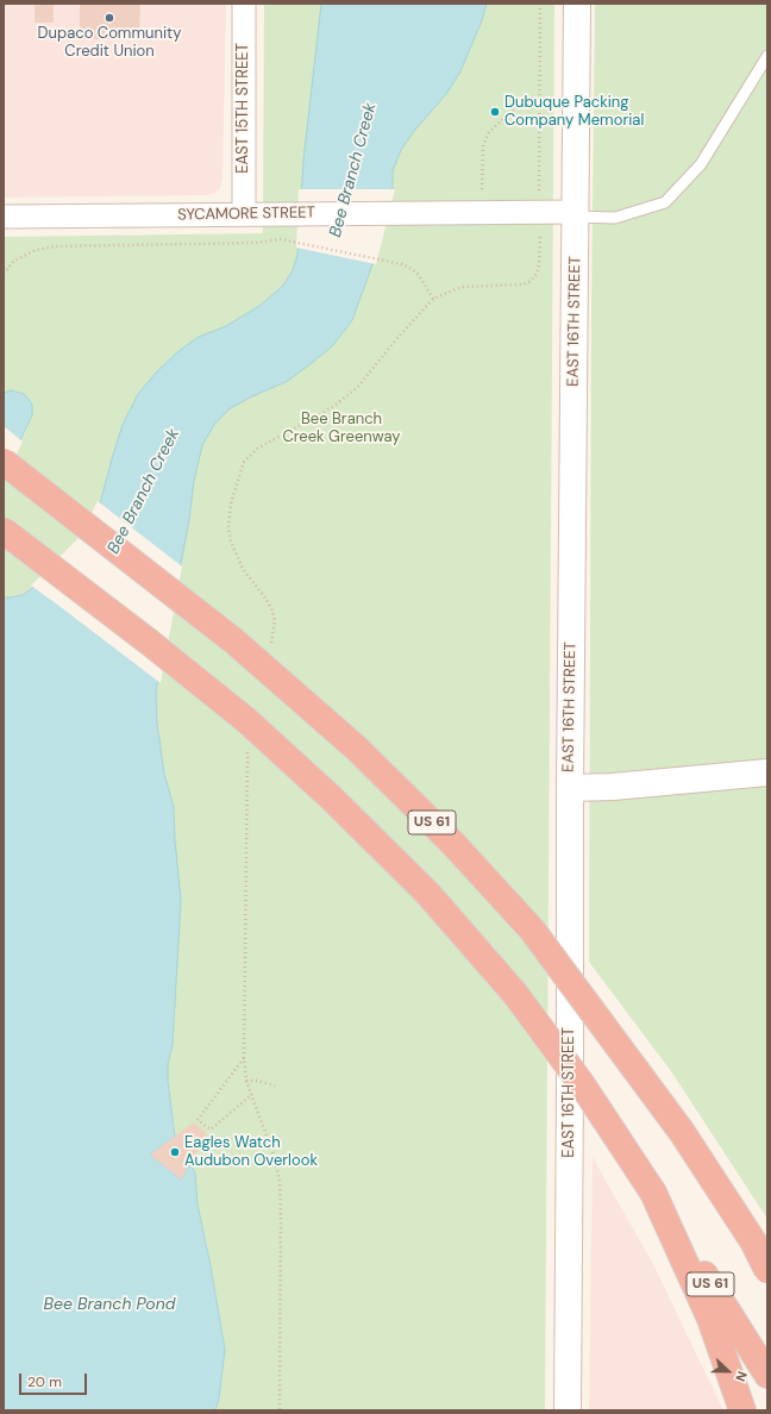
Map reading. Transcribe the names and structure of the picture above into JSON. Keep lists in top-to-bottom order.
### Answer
{
  "streets": {
    "highway": ["US 61"],
    "street": ["EAST 15TH STREET", "SYCAMORE STREET", "EAST 16TH STREET"]
  },
  "crossings": [
    ["EAST 15TH STREET", "SYCAMORE STREET"],
    ["SYCAMORE STREET", "EAST 16TH STREET"]
  ],
  "water": ["Bee Branch Creek", "Bee Branch Pond"],
  "parks": ["Bee Branch Creek Greenway"],
  "places": ["Dupaco Community Credit Union", "Dubuque Packing Company Memorial", "Eagles Watch Audubon Overlook"],
  "scale_bar": "20 m",
  "north": "right"
}
